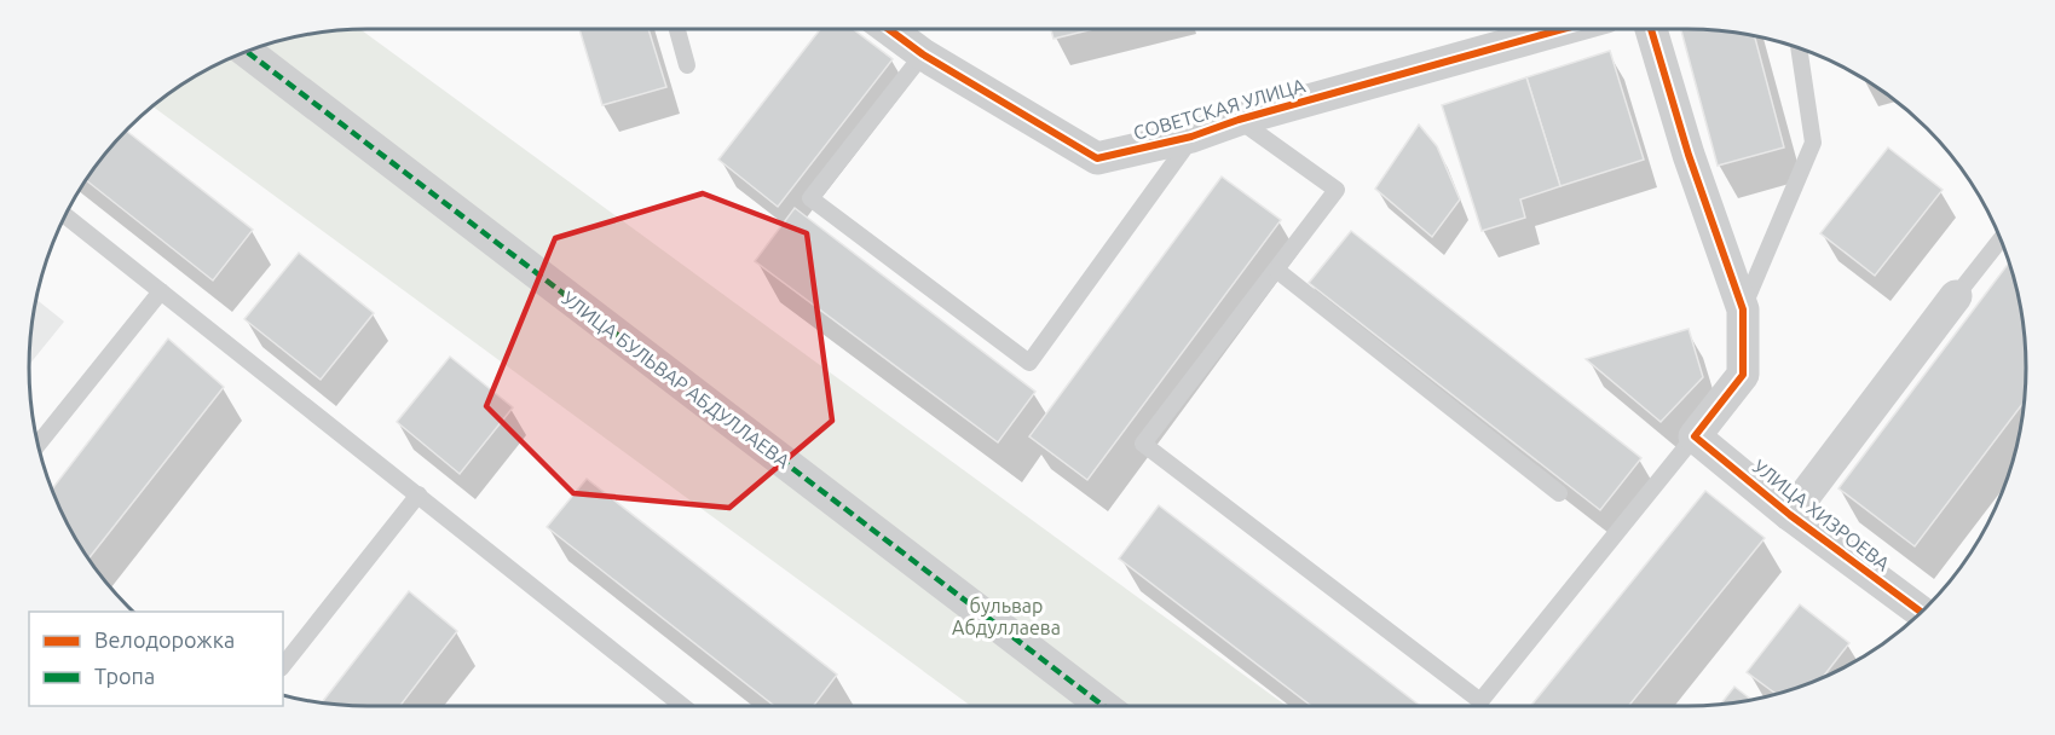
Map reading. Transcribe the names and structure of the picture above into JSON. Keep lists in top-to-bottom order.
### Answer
{
  "streets": {
    "street": ["СОВЕТСКАЯ УЛИЦА", "УЛИЦА БУЛЬВАР АБДУЛЛАЕВА", "УЛИЦА ХИЗРОЕВА"]
  },
  "parks": ["бульвар Абдуллаева"],
  "legend": ["Велодорожка", "Тропа"]
}
